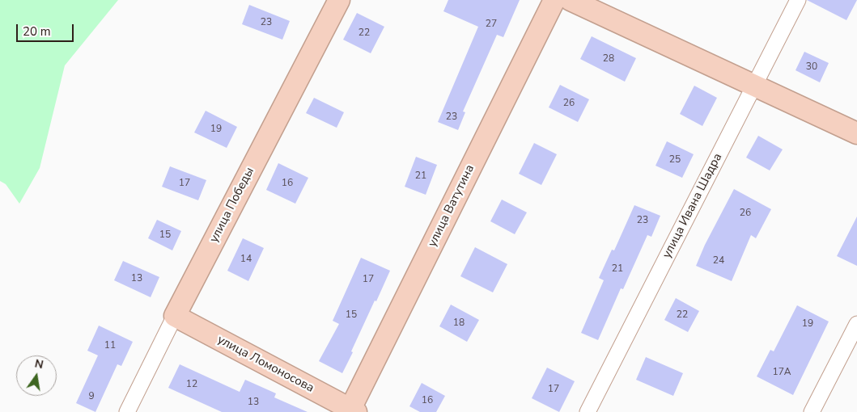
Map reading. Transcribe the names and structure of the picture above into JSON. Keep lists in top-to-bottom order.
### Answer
{
  "streets": {
    "street": [
      "улица Победы",
      "улица Ватутина",
      "улица Ивана Шадра",
      "улица Ломоносова"
    ]
  },
  "crossings": [
    ["улица Победы", "улица Ломоносова"],
    ["улица Ватутина", "улица Ломоносова"]
  ],
  "house_numbers": [
    "23",
    "27",
    "22",
    "28",
    "30",
    "26",
    "23",
    "19",
    "25",
    "21",
    "17",
    "16",
    "26",
    "23",
    "15",
    "14",
    "24",
    "21",
    "13",
    "17",
    "15",
    "22",
    "18",
    "19",
    "11",
    "17А",
    "12",
    "17",
    "9",
    "16",
    "13"
  ],
  "scale_bar": "20 m",
  "north": "top"
}
